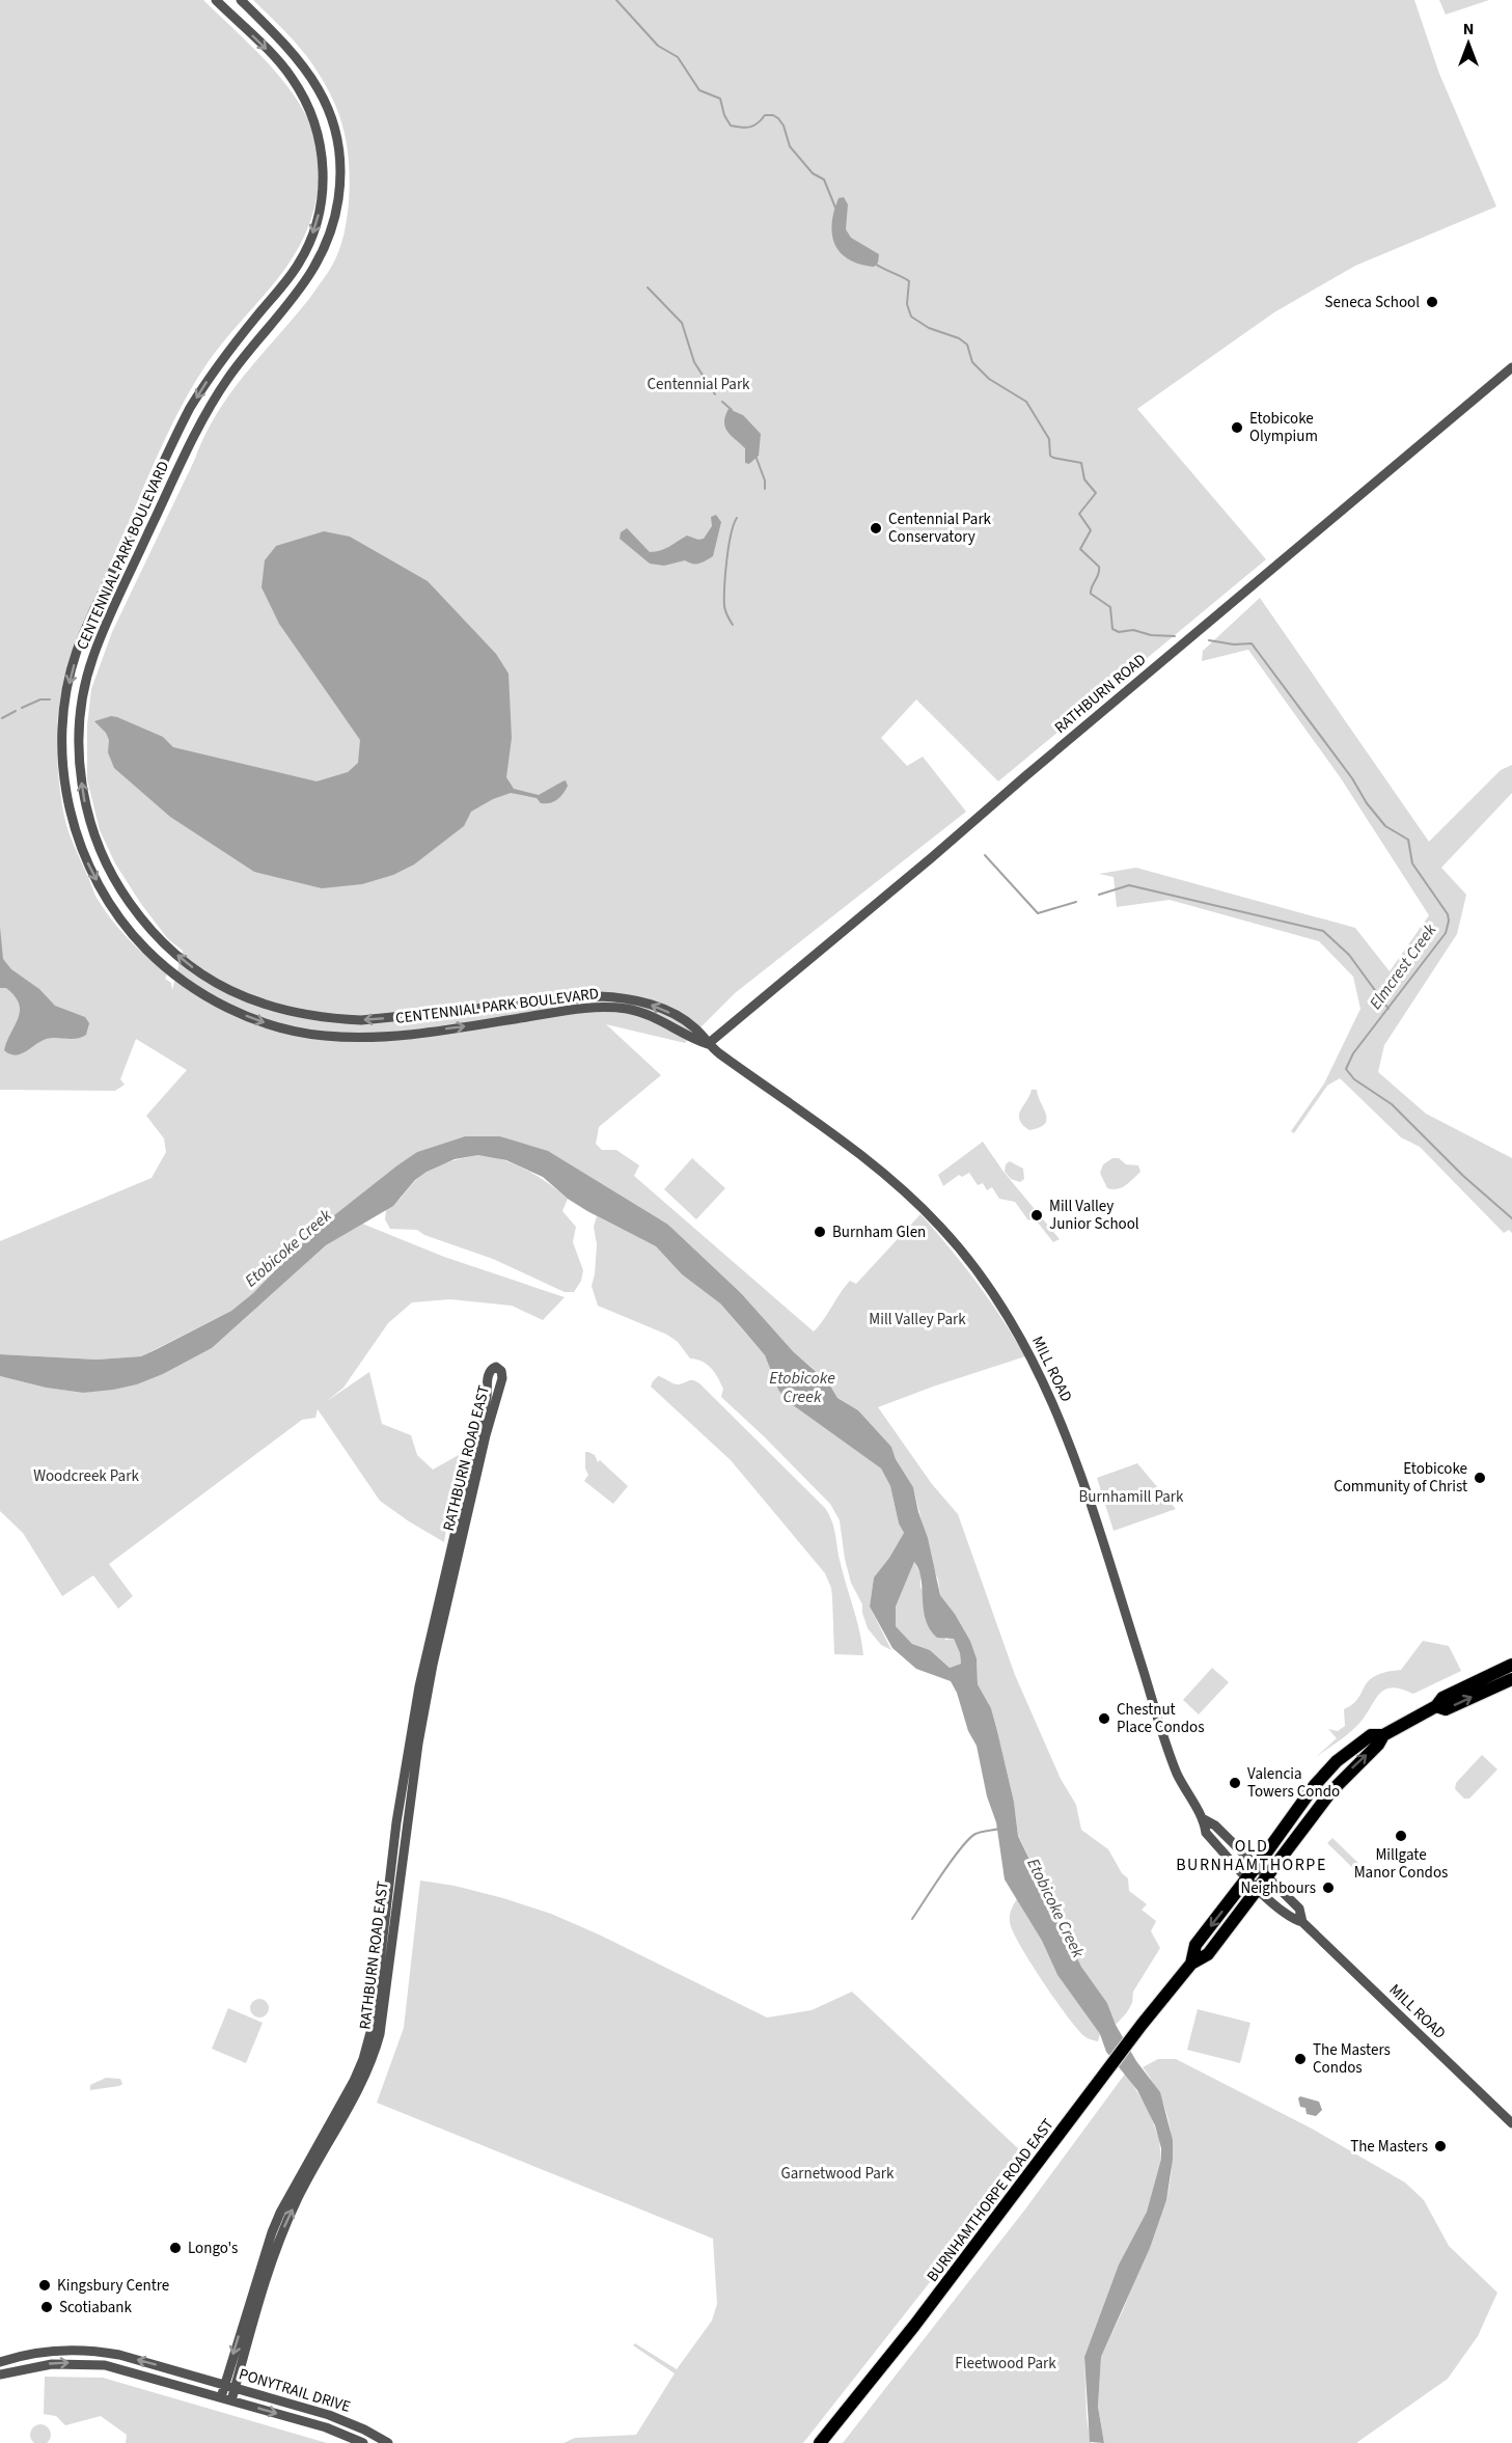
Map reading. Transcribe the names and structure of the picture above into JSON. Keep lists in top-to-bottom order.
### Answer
{
  "streets": {
    "main road": ["BURNHAMTHORPE ROAD EAST"],
    "street": [
      "CENTENNIAL PARK BOULEVARD",
      "RATHBURN ROAD",
      "MILL ROAD",
      "RATHBURN ROAD EAST",
      "PONYTRAIL DRIVE"
    ]
  },
  "crossings": [
    ["CENTENNIAL PARK BOULEVARD", "RATHBURN ROAD"],
    ["CENTENNIAL PARK BOULEVARD", "MILL ROAD"],
    ["RATHBURN ROAD", "MILL ROAD"],
    ["RATHBURN ROAD EAST", "PONYTRAIL DRIVE"]
  ],
  "districts": ["OLD BURNHAMTHORPE"],
  "water": ["Elmcrest Creek", "Etobicoke Creek"],
  "parks": [
    "Centennial Park",
    "Mill Valley Park",
    "Woodcreek Park",
    "Burnhamill Park",
    "Garnetwood Park",
    "Fleetwood Park"
  ],
  "places": [
    "Seneca School",
    "Etobicoke Olympium",
    "Centennial Park Conservatory",
    "Mill Valley Junior School",
    "Burnham Glen",
    "Etobicoke Community of Christ",
    "Chestnut Place Condos",
    "Valencia Towers Condo",
    "Millgate Manor Condos",
    "Neighbours",
    "The Masters Condos",
    "The Masters",
    "Longo's",
    "Kingsbury Centre",
    "Scotiabank"
  ],
  "north": "top"
}
